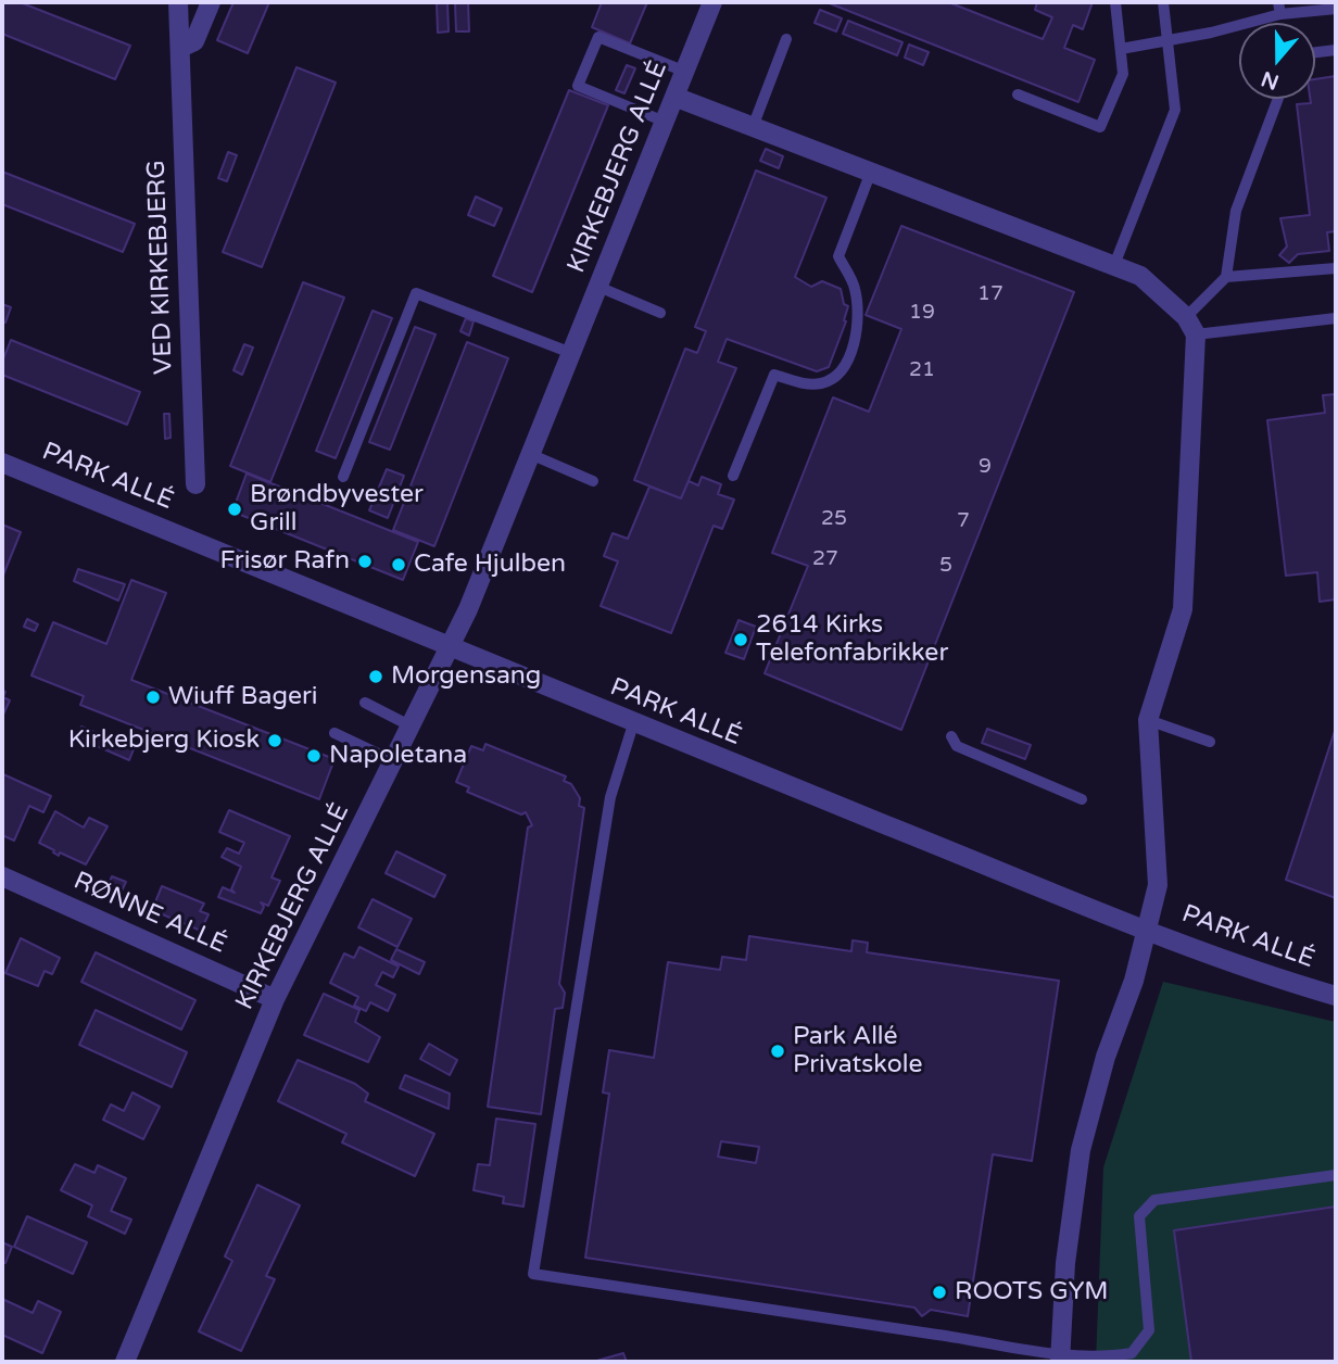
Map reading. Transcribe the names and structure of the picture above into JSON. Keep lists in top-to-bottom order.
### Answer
{
  "streets": {
    "street": [
      "KIRKEBJERG ALLÉ",
      "VED KIRKEBJERG",
      "PARK ALLÉ",
      "RØNNE ALLÉ"
    ]
  },
  "crossings": [
    ["KIRKEBJERG ALLÉ", "PARK ALLÉ"],
    ["KIRKEBJERG ALLÉ", "RØNNE ALLÉ"]
  ],
  "places": [
    "Brøndbyvester Grill",
    "Frisør Rafn",
    "Cafe Hjulben",
    "2614 Kirks Telefonfabrikker",
    "Morgensang",
    "Wiuff Bageri",
    "Kirkebjerg Kiosk",
    "Napoletana",
    "Park Allé Privatskole",
    "ROOTS GYM"
  ],
  "house_numbers": [
    "17",
    "19",
    "21",
    "9",
    "25",
    "7",
    "27",
    "5"
  ],
  "north": "bottom"
}
